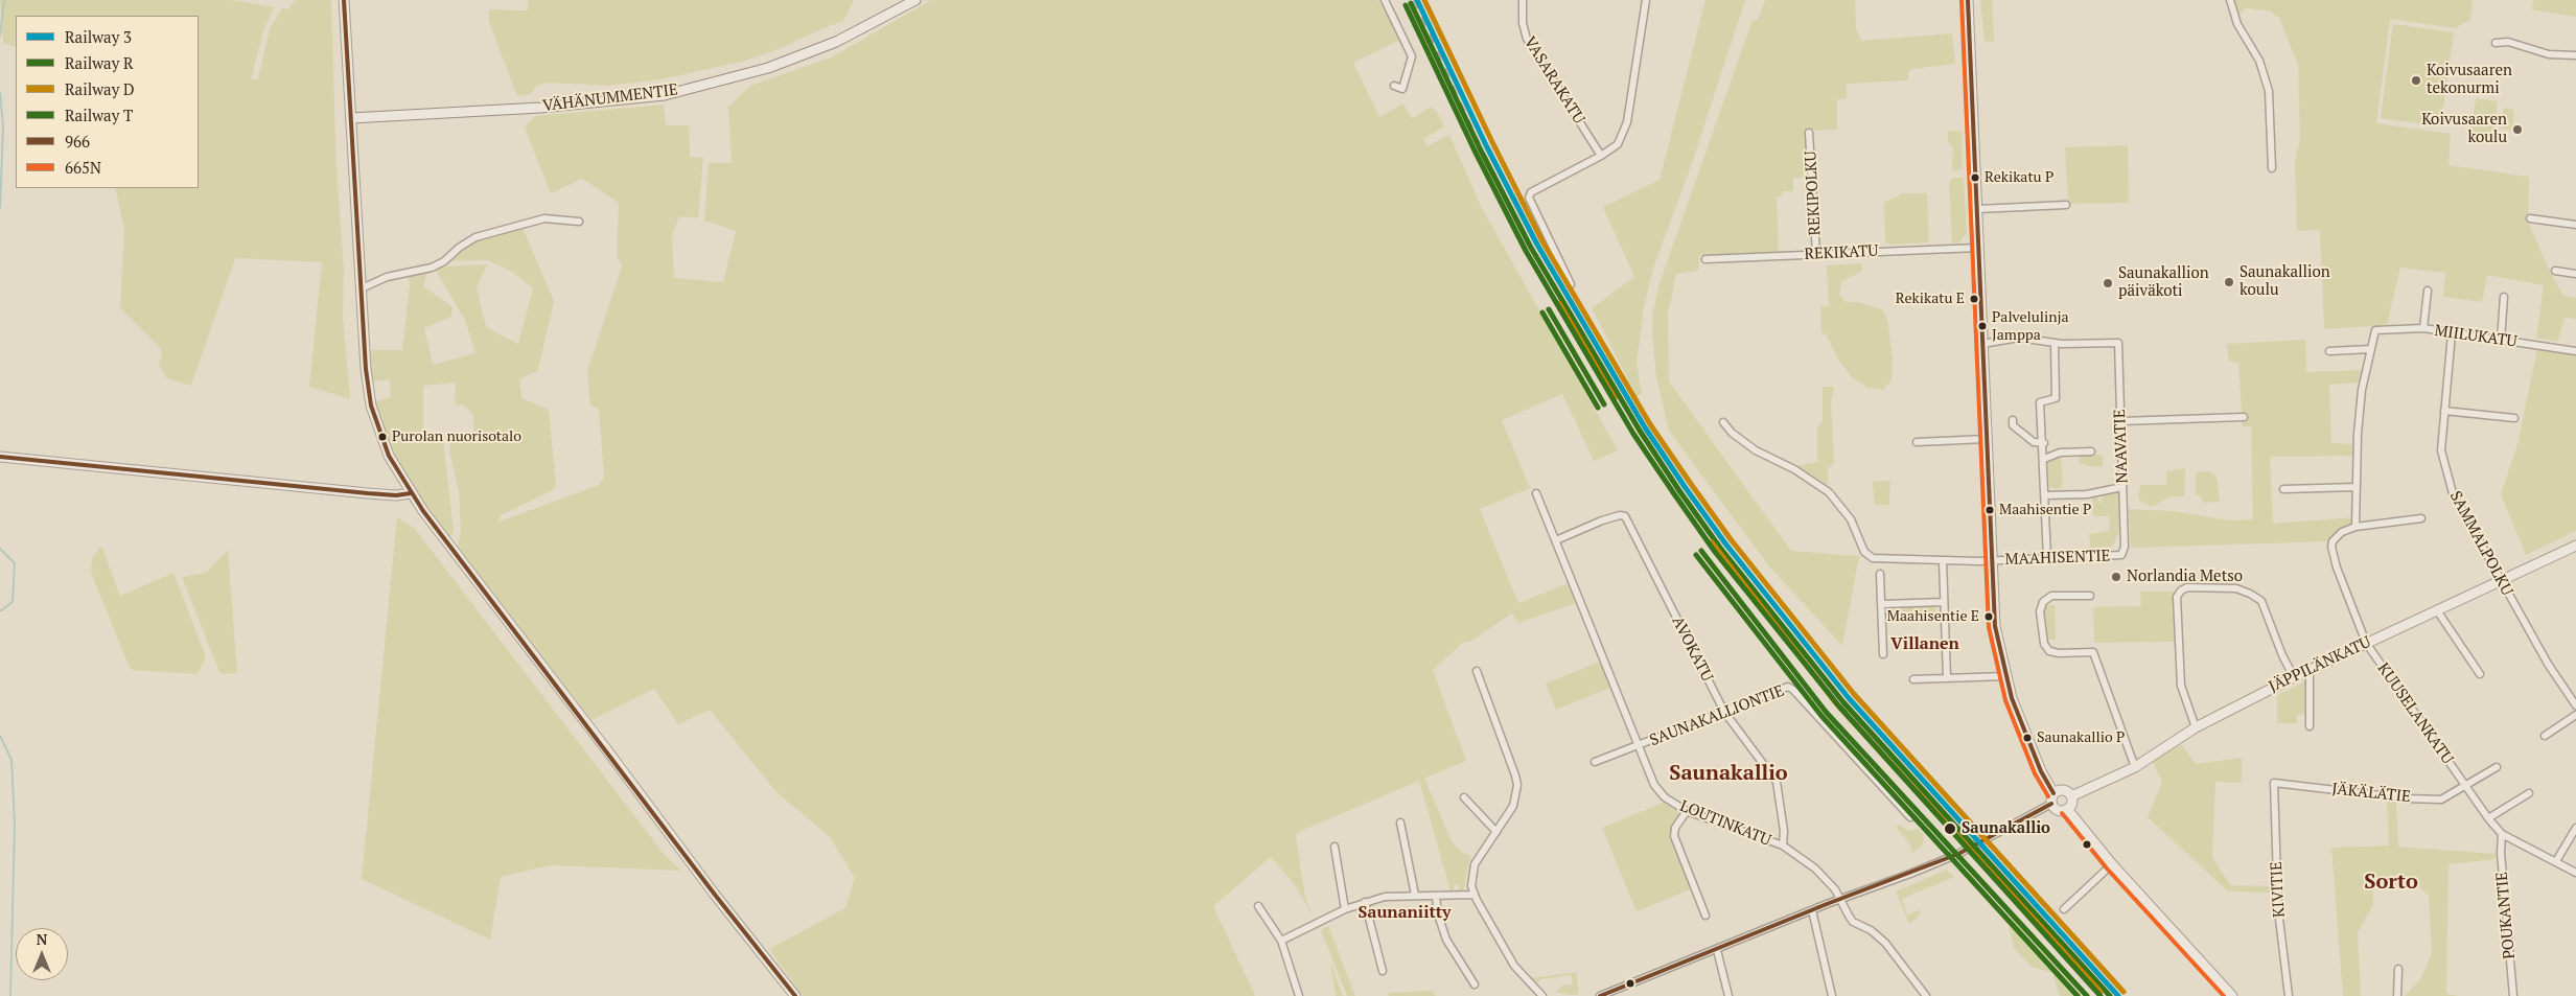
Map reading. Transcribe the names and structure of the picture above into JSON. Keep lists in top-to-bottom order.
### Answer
{
  "streets": {
    "street": [
      "VASARAKATU",
      "VÄHÄNUMMENTIE",
      "REKIPOLKU",
      "REKIKATU",
      "MIILUKATU",
      "NAAVATIE",
      "SAMMALPOLKU",
      "MAAHISENTIE",
      "AVOKATU",
      "JÄPPILÄNKATU",
      "KUUSELANKATU",
      "SAUNAKALLIONTIE",
      "JÄKÄLÄTIE",
      "LOUTINKATU",
      "KIVITIE",
      "POUKANTIE"
    ]
  },
  "crossings": [
    ["REKIPOLKU", "REKIKATU"],
    ["MIILUKATU", "SAMMALPOLKU"],
    ["NAAVATIE", "MAAHISENTIE"],
    ["SAMMALPOLKU", "JÄPPILÄNKATU"],
    ["AVOKATU", "SAUNAKALLIONTIE"],
    ["AVOKATU", "LOUTINKATU"],
    ["JÄPPILÄNKATU", "KUUSELANKATU"],
    ["KUUSELANKATU", "JÄKÄLÄTIE"],
    ["KUUSELANKATU", "POUKANTIE"],
    ["SAUNAKALLIONTIE", "LOUTINKATU"],
    ["JÄKÄLÄTIE", "KIVITIE"]
  ],
  "districts": [
    "Villanen",
    "Saunakallio",
    "Sorto",
    "Saunaniitty"
  ],
  "places": [
    "Koivusaaren tekonurmi",
    "Koivusaaren koulu",
    "Rekikatu P",
    "Saunakallion koulu",
    "Saunakallion päiväkoti",
    "Rekikatu E",
    "Palvelulinja Jamppa",
    "Purolan nuorisotalo",
    "Maahisentie P",
    "Norlandia Metso",
    "Maahisentie E",
    "Saunakallio P",
    "Saunakallio"
  ],
  "lines": [
    "rail line 3",
    "rail line D",
    "transit line 966",
    "transit line 665N",
    "rail line R",
    "rail line T"
  ],
  "legend": [
    "Railway 3",
    "Railway R",
    "Railway D",
    "Railway T",
    "966",
    "665N"
  ],
  "north": "top"
}
